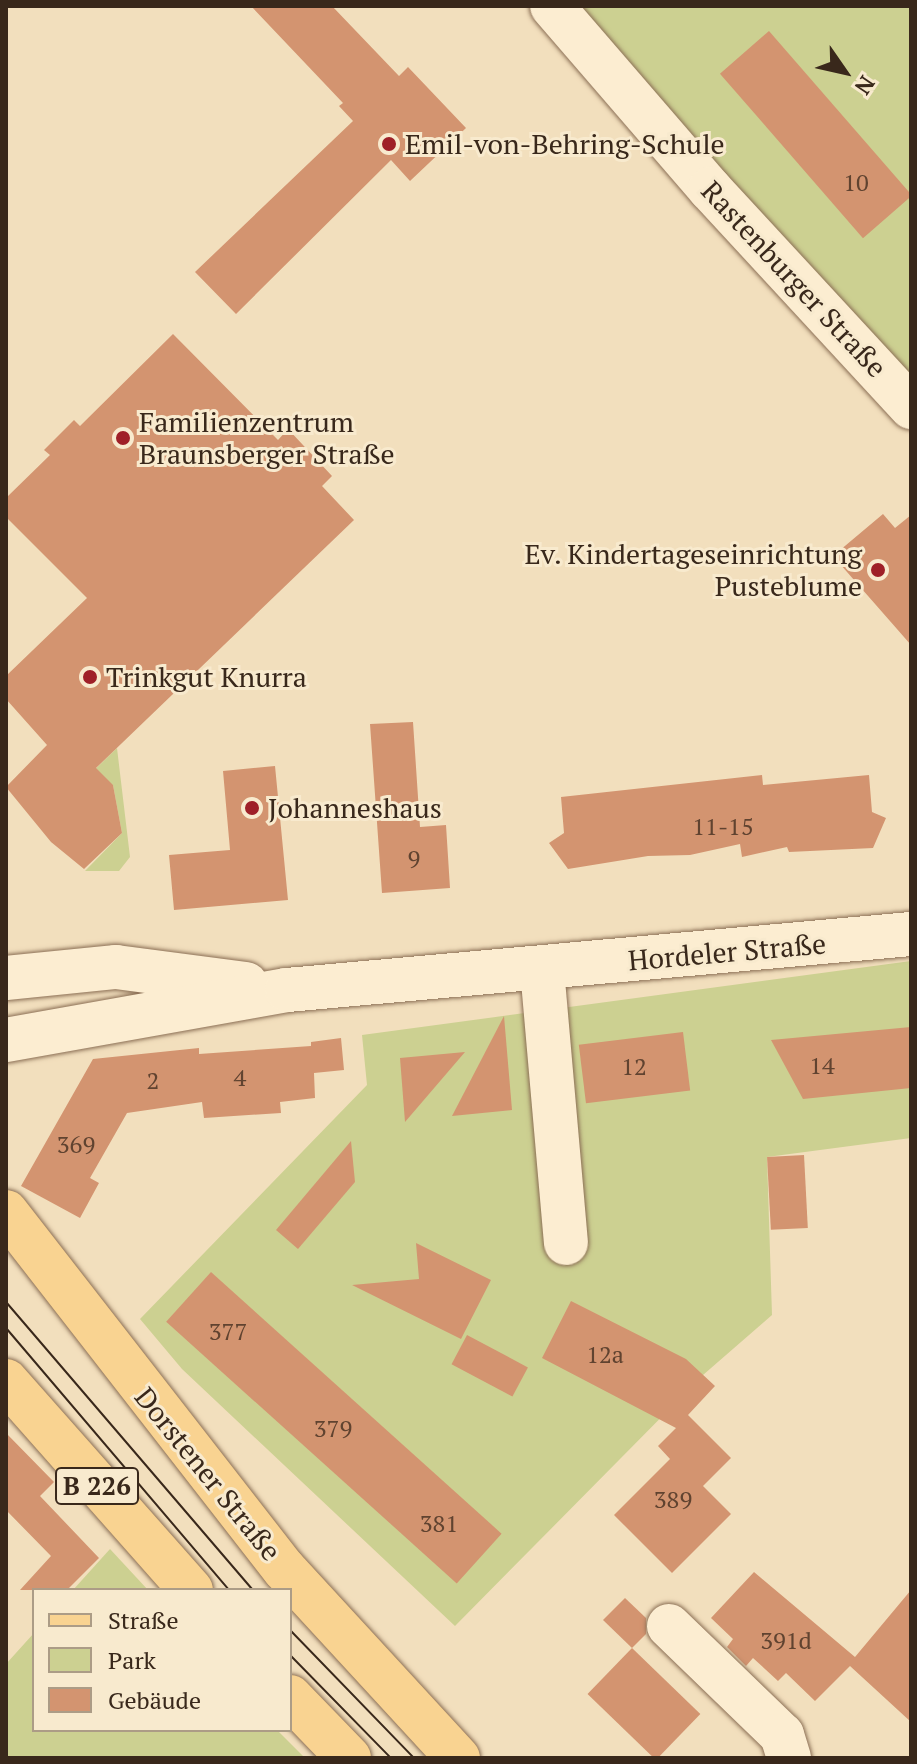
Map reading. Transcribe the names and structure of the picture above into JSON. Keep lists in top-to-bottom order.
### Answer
{
  "streets": {
    "main road": ["Dorstener Straße", "B 226"],
    "street": ["Rastenburger Straße", "Hordeler Straße"]
  },
  "places": [
    "Emil-von-Behring-Schule",
    "Familienzentrum Braunsberger Straße",
    "Ev. Kindertageseinrichtung Pusteblume",
    "Trinkgut Knurra",
    "Johanneshaus"
  ],
  "house_numbers": [
    "10",
    "11-15",
    "9",
    "14",
    "12",
    "4",
    "2",
    "369",
    "377",
    "12a",
    "379",
    "389",
    "381",
    "391d"
  ],
  "legend": ["Straße", "Park", "Gebäude"],
  "north": "bottom right"
}
